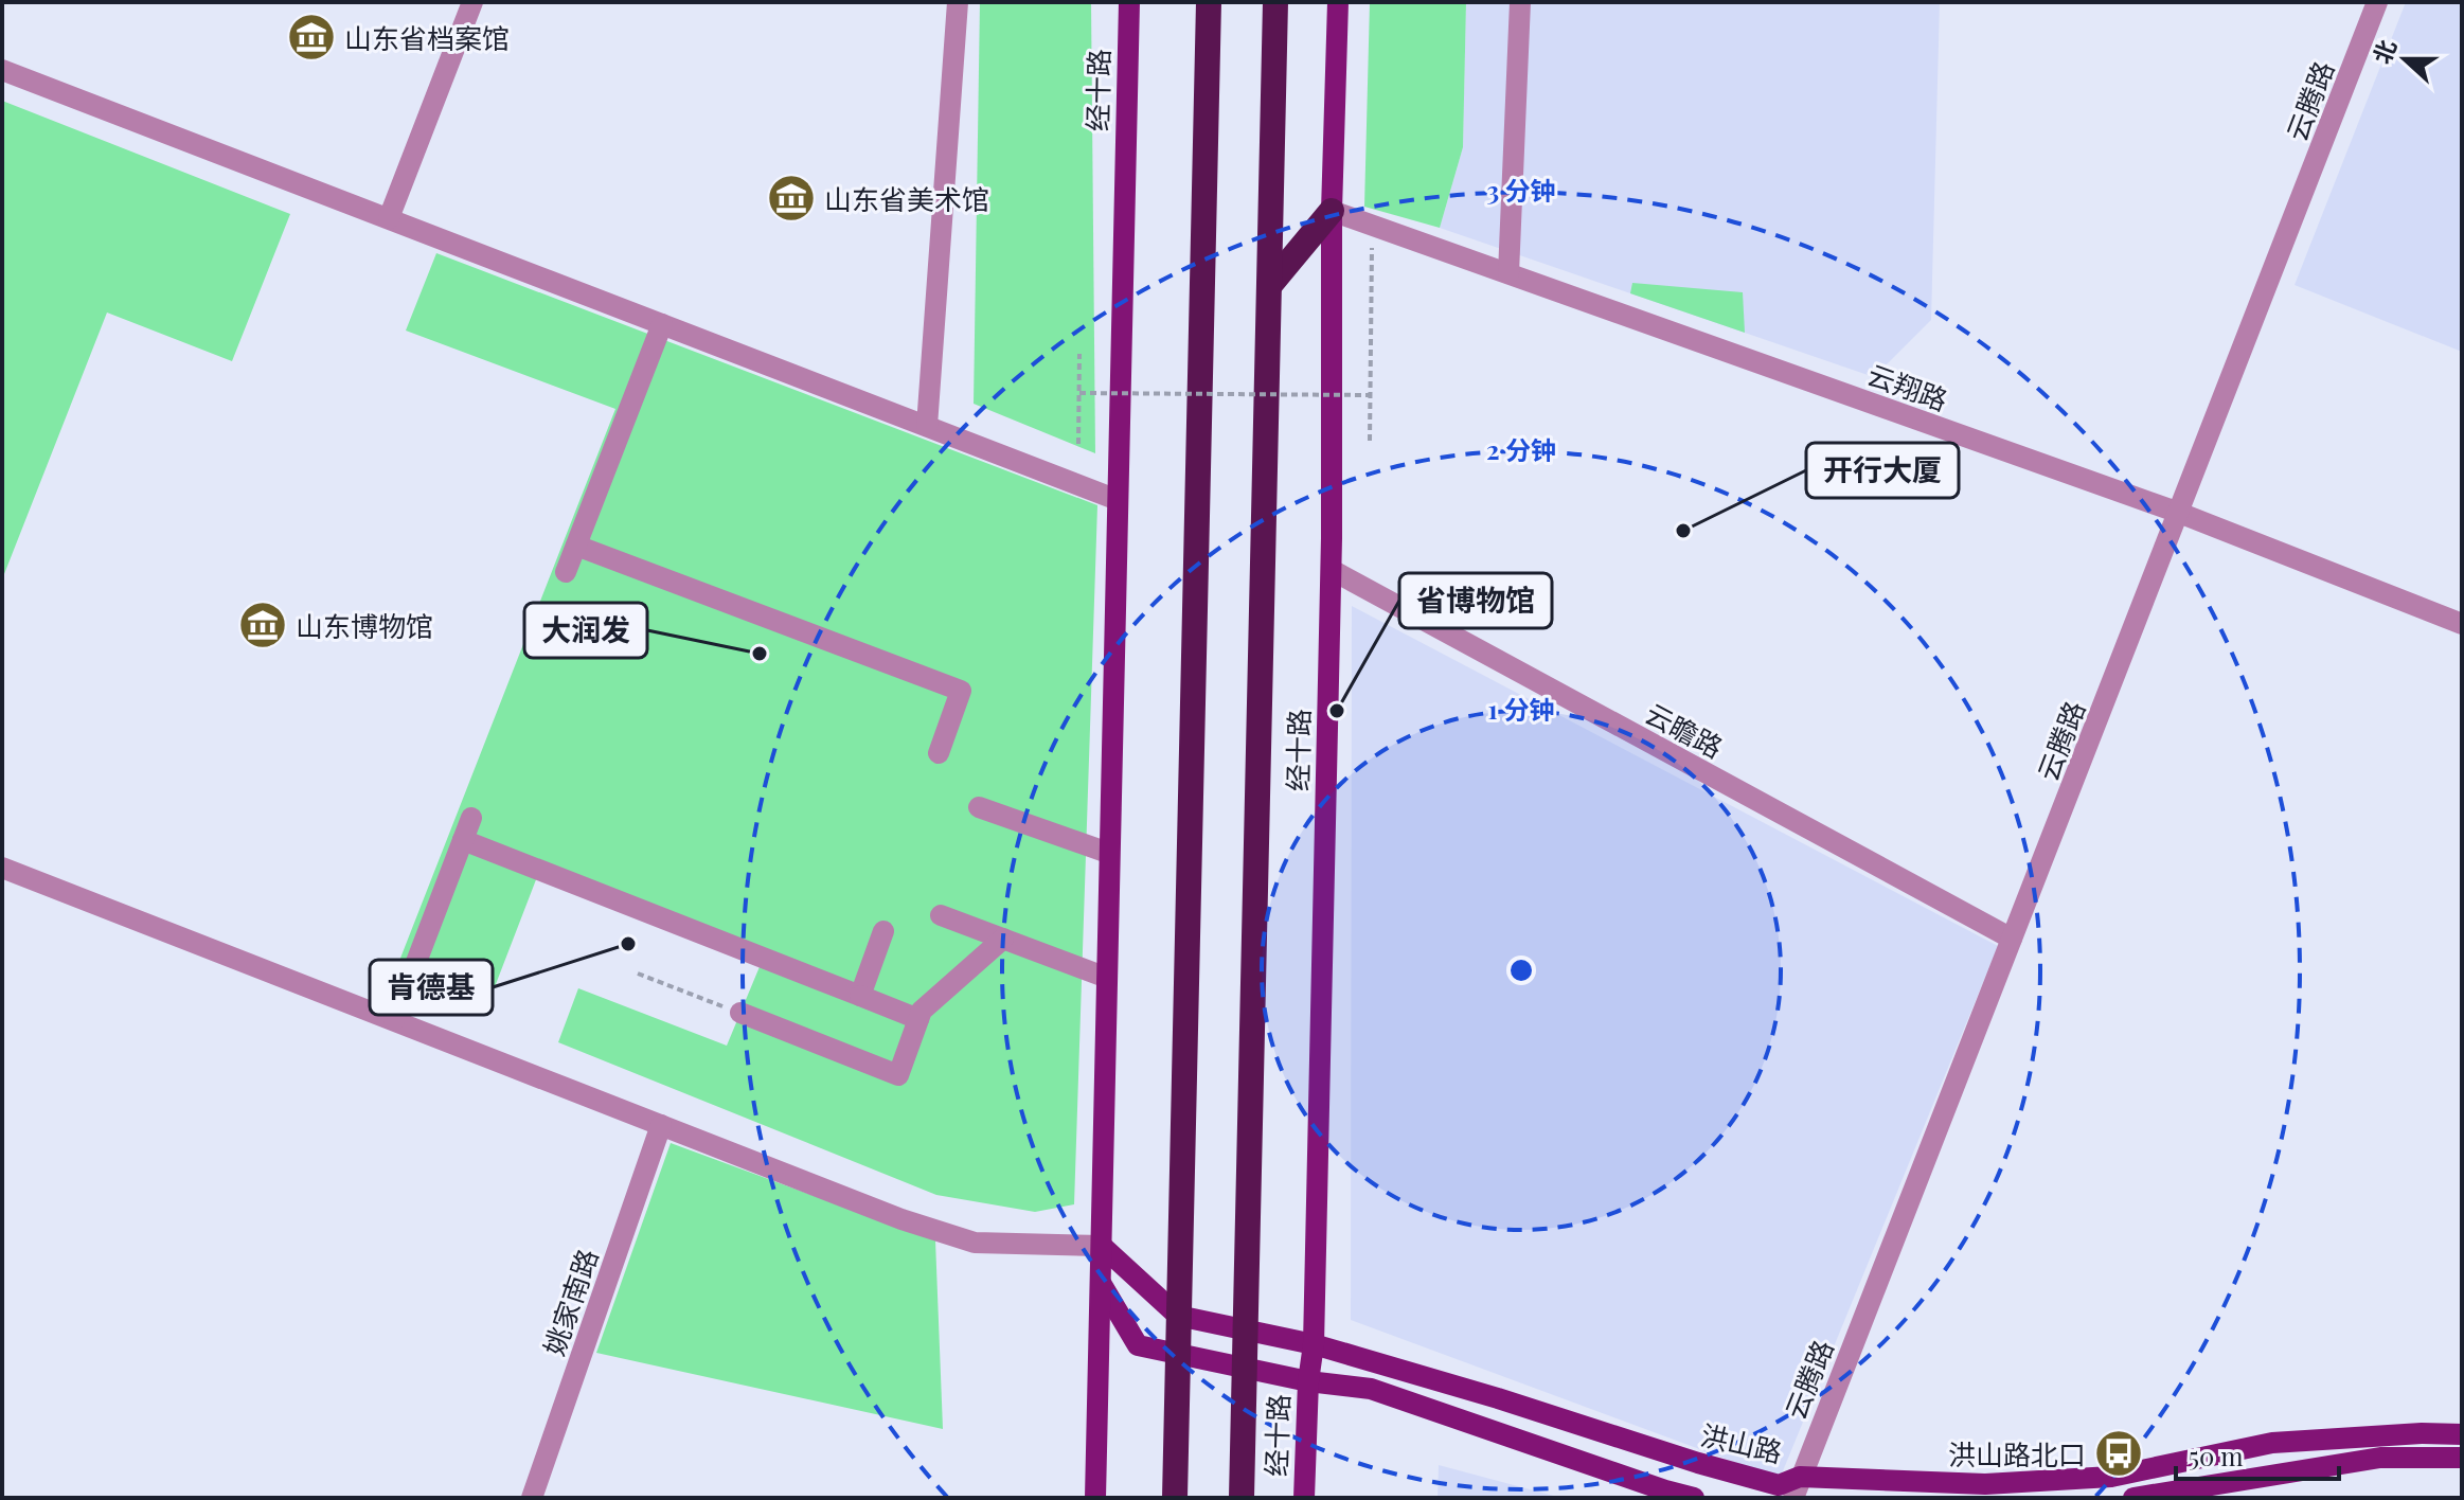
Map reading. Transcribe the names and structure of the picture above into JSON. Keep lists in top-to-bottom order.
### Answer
{
  "streets": {
    "highway": ["经十路"],
    "main road": ["洪山路"],
    "street": [
      "云腾路",
      "云翔路",
      "云瞻路",
      "姚家南路"
    ]
  },
  "crossings": [
    ["经十路", "云翔路"],
    ["经十路", "云瞻路"],
    ["经十路", "洪山路"],
    ["云腾路", "云翔路"],
    ["云腾路", "云瞻路"],
    ["云腾路", "洪山路"]
  ],
  "places": {
    "museum": ["山东省档案馆", "山东省美术馆", "山东博物馆"],
    "other": [
      "开行大厦",
      "大润发",
      "省博物馆",
      "肯德基"
    ],
    "bus stop": ["洪山路北口"]
  },
  "scale_bar": "50 m",
  "north": "left",
  "rings": ["3 分钟", "2 分钟", "1 分钟"]
}
